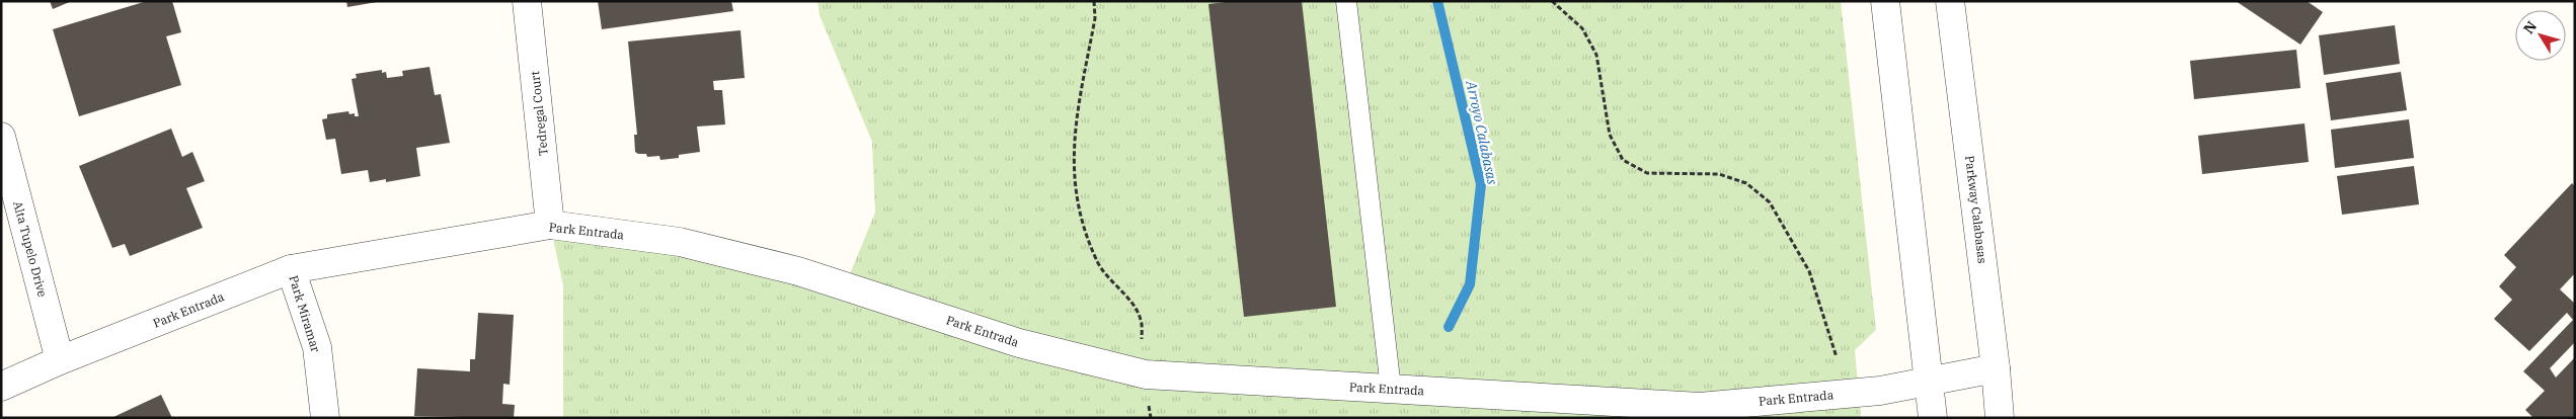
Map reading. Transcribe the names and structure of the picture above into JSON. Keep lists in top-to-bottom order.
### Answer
{
  "streets": {
    "street": [
      "Tedregal Court",
      "Parkway Calabasas",
      "Park Entrada",
      "Alta Tupelo Drive",
      "Park Miramar"
    ]
  },
  "crossings": [
    ["Tedregal Court", "Park Entrada"],
    ["Parkway Calabasas", "Park Entrada"],
    ["Park Entrada", "Alta Tupelo Drive"],
    ["Park Entrada", "Park Miramar"]
  ],
  "water": ["Arroyo Calabasas"],
  "north": "top left"
}
